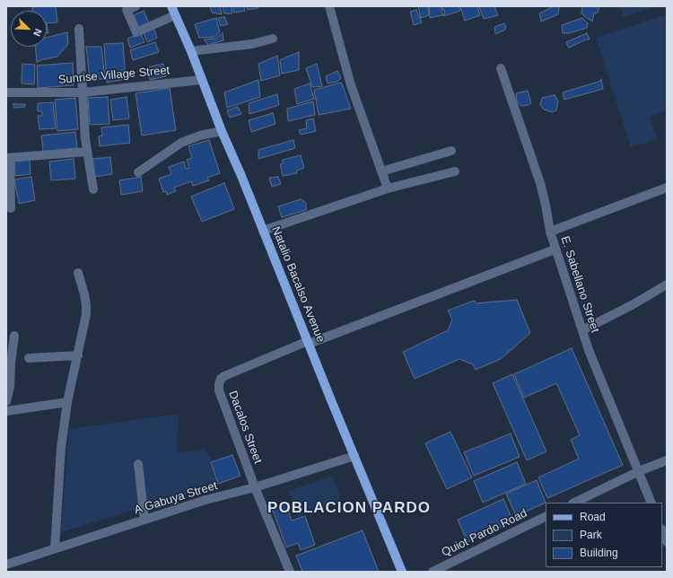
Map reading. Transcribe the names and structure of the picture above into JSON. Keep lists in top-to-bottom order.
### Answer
{
  "streets": {
    "main road": ["Natalio Bacalso Avenue"],
    "street": [
      "Sunrise Village Street",
      "E. Sabellano Street",
      "Dacalos Street",
      "A Gabuya Street",
      "Quiot Pardo Road"
    ]
  },
  "crossings": [
    ["Sunrise Village Street", "Natalio Bacalso Avenue"],
    ["Natalio Bacalso Avenue", "Dacalos Street"],
    ["Natalio Bacalso Avenue", "A Gabuya Street"],
    ["Dacalos Street", "A Gabuya Street"]
  ],
  "districts": ["POBLACION PARDO"],
  "legend": ["Road", "Park", "Building"],
  "north": "bottom right"
}
